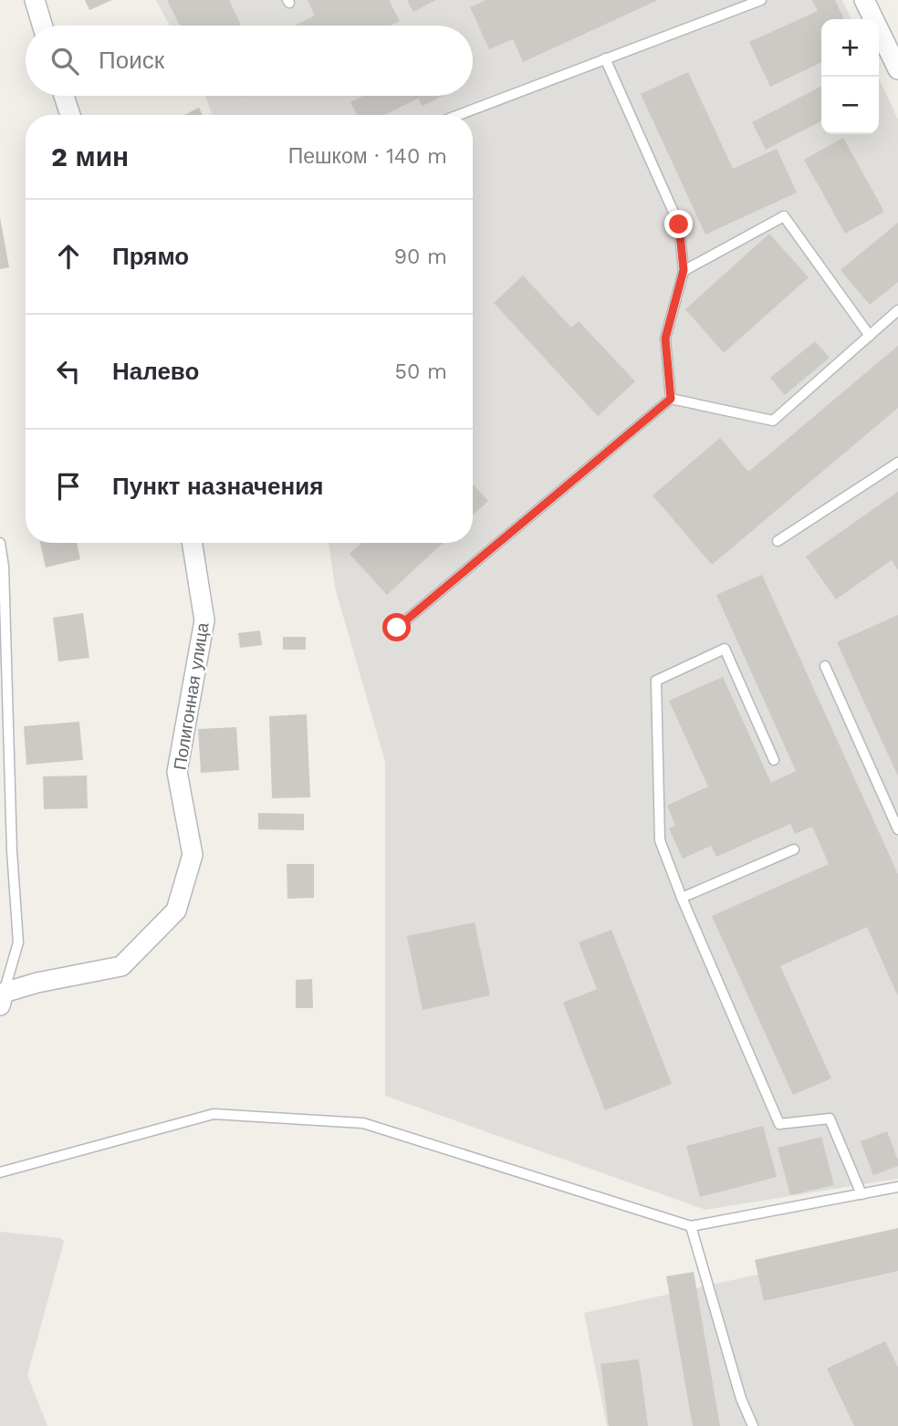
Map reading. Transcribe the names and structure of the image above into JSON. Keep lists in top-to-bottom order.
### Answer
{
  "streets": {
    "street": ["Полигонная улица"]
  },
  "page": {
    "map_buttons": ["+", "−"],
    "search": "Поиск",
    "heading": ["2 мин", "Пешком · 140 m"],
    "list": [
      ["Прямо", "90 m"],
      ["Налево", "50 m"],
      "Пункт назначения"
    ]
  }
}
